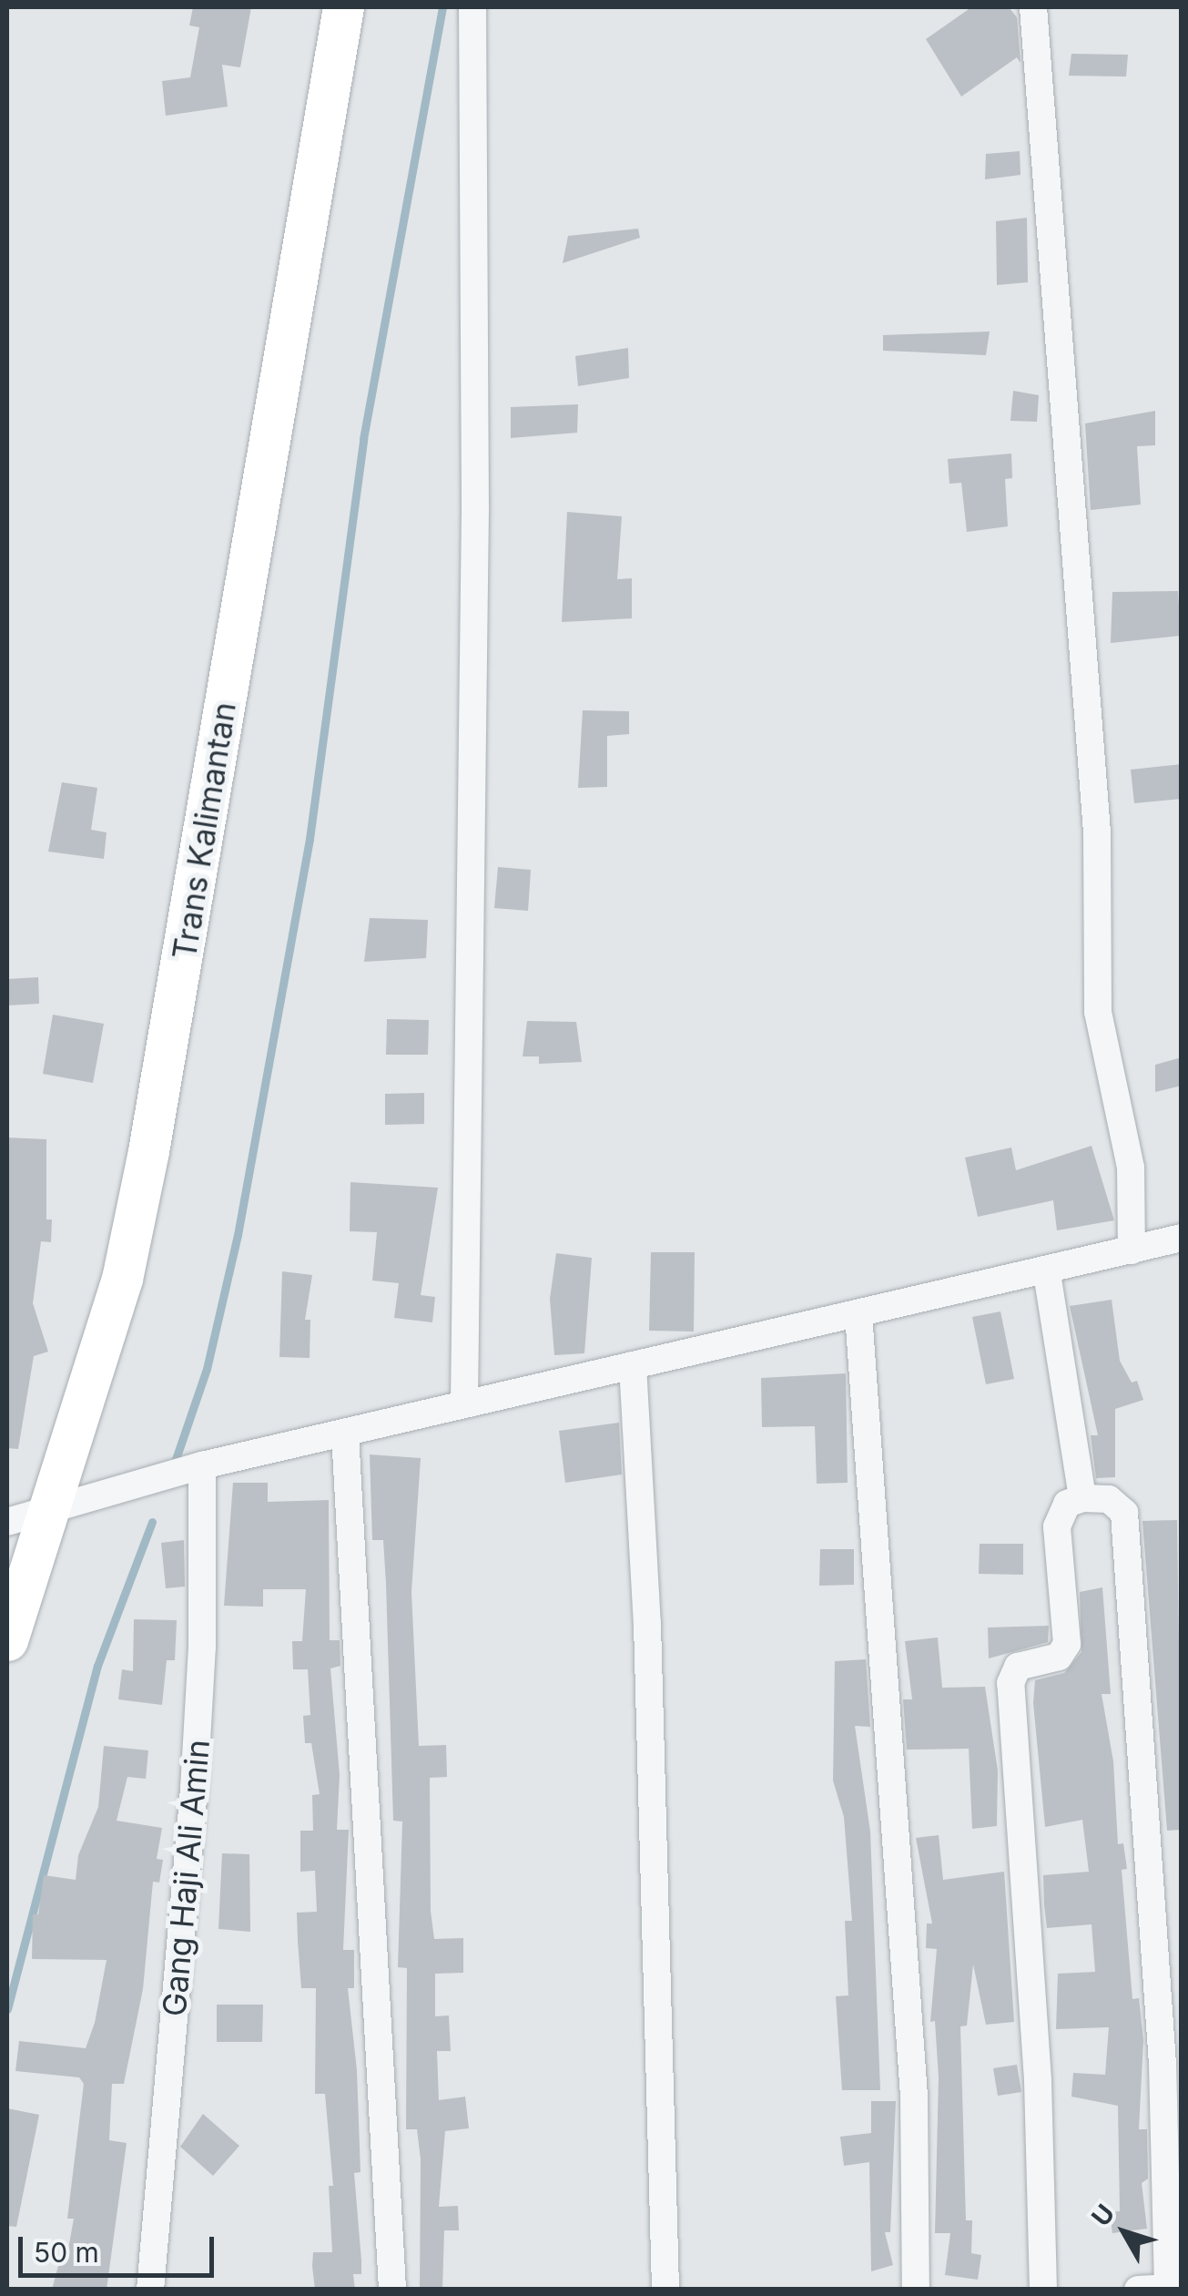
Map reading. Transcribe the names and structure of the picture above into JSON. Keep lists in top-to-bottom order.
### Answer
{
  "streets": {
    "highway": ["Trans Kalimantan"],
    "street": ["Gang Haji Ali Amin"]
  },
  "scale_bar": "50 m",
  "north": "top left"
}
